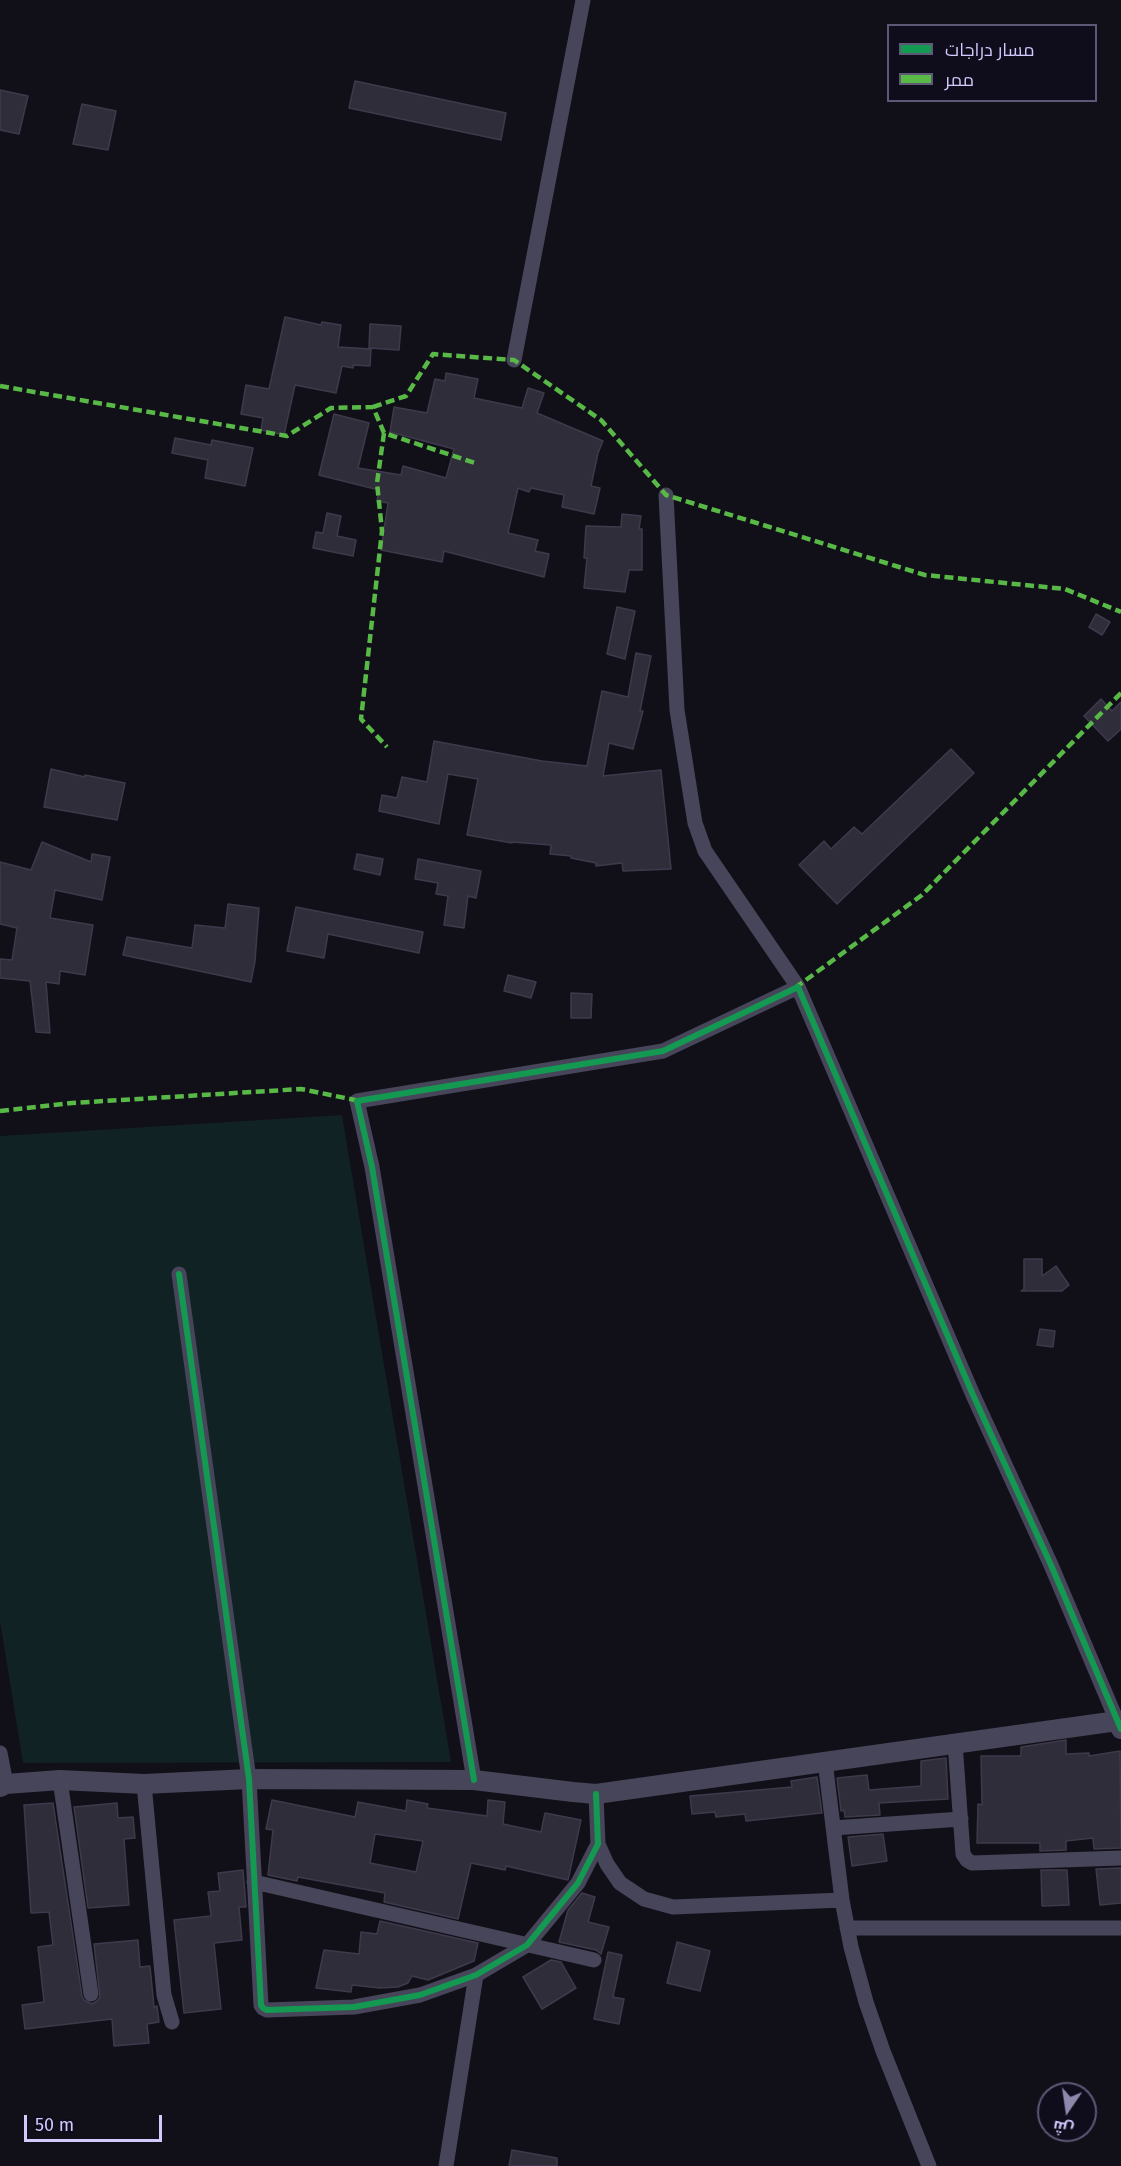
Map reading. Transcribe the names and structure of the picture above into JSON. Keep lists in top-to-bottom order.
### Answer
{
  "legend": ["مسار دراجات", "ممر"],
  "scale_bar": "50 m",
  "north": "bottom"
}
